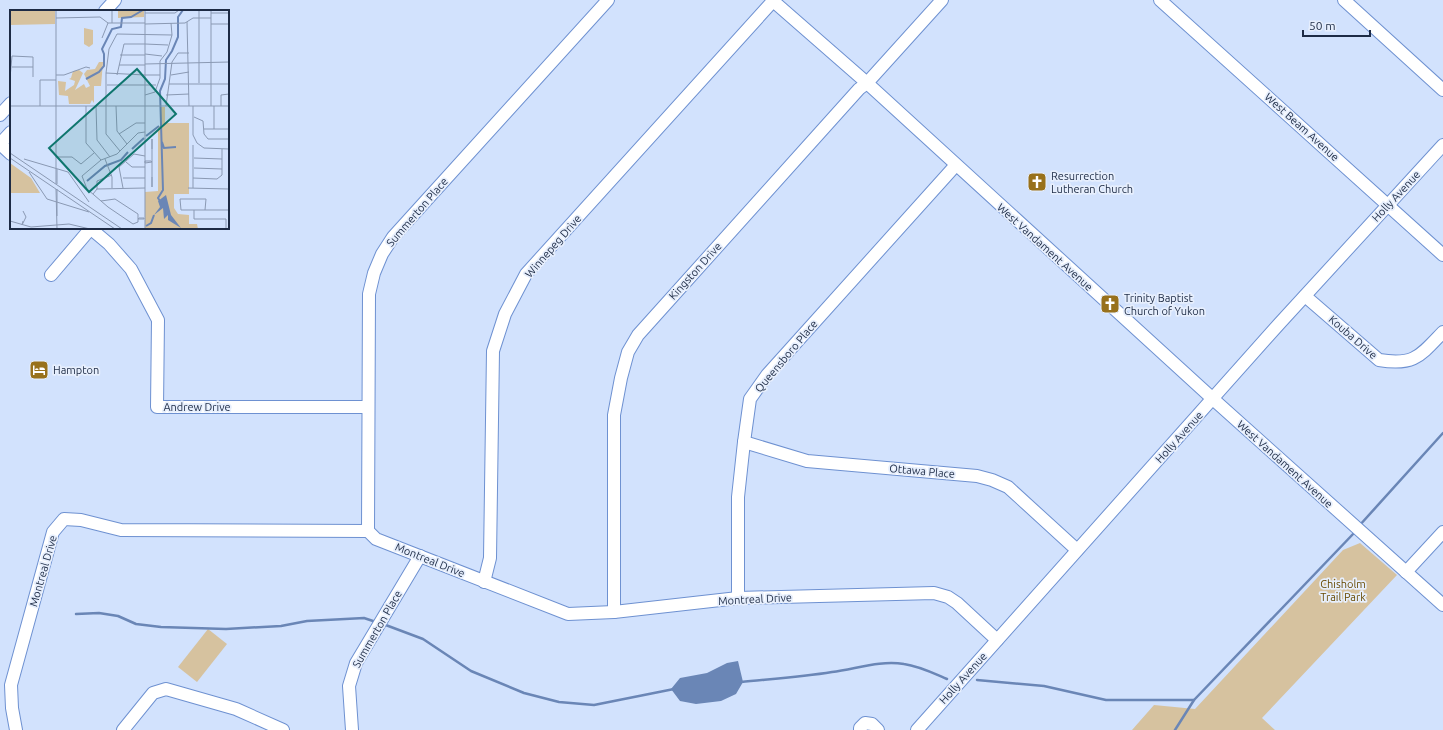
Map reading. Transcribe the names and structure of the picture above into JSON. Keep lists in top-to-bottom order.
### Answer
{
  "streets": {
    "street": [
      "West Beam Avenue",
      "Holly Avenue",
      "Summerton Place",
      "Winnepeg Drive",
      "West Vandament Avenue",
      "Kingston Drive",
      "Kouba Drive",
      "Queensboro Place",
      "Andrew Drive",
      "Ottawa Place",
      "Montreal Drive"
    ]
  },
  "crossings": [
    ["West Beam Avenue", "Holly Avenue"],
    ["Holly Avenue", "West Vandament Avenue"],
    ["Holly Avenue", "Kouba Drive"],
    ["Holly Avenue", "Ottawa Place"],
    ["Holly Avenue", "Montreal Drive"],
    ["Summerton Place", "Andrew Drive"],
    ["Summerton Place", "Montreal Drive"],
    ["Winnepeg Drive", "West Vandament Avenue"],
    ["Winnepeg Drive", "Montreal Drive"],
    ["West Vandament Avenue", "Kingston Drive"],
    ["West Vandament Avenue", "Queensboro Place"],
    ["Kingston Drive", "Montreal Drive"],
    ["Queensboro Place", "Ottawa Place"],
    ["Queensboro Place", "Montreal Drive"]
  ],
  "parks": ["Chisholm Trail Park"],
  "places": {
    "church": ["Resurrection Lutheran Church", "Trinity Baptist Church of Yukon"],
    "hotel": ["Hampton"]
  },
  "scale_bar": "50 m"
}
